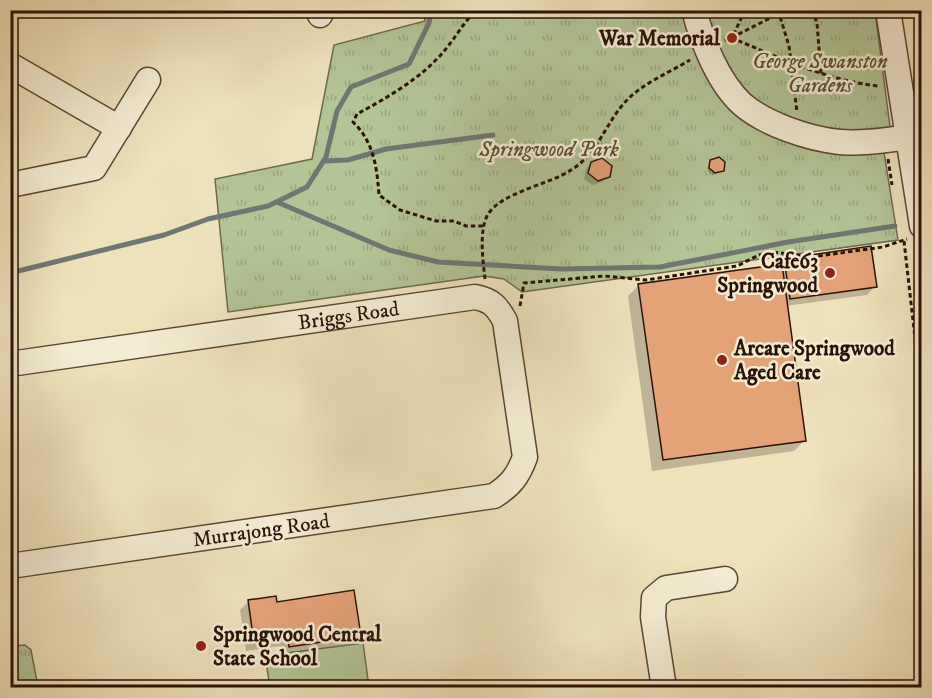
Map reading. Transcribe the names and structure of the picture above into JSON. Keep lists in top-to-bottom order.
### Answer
{
  "streets": {
    "street": ["Briggs Road", "Murrajong Road"]
  },
  "crossings": [
    ["Briggs Road", "Murrajong Road"]
  ],
  "parks": ["George Swanston Gardens", "Springwood Park"],
  "places": [
    "War Memorial",
    "Cafe63 Springwood",
    "Arcare Springwood Aged Care",
    "Springwood Central State School"
  ]
}
